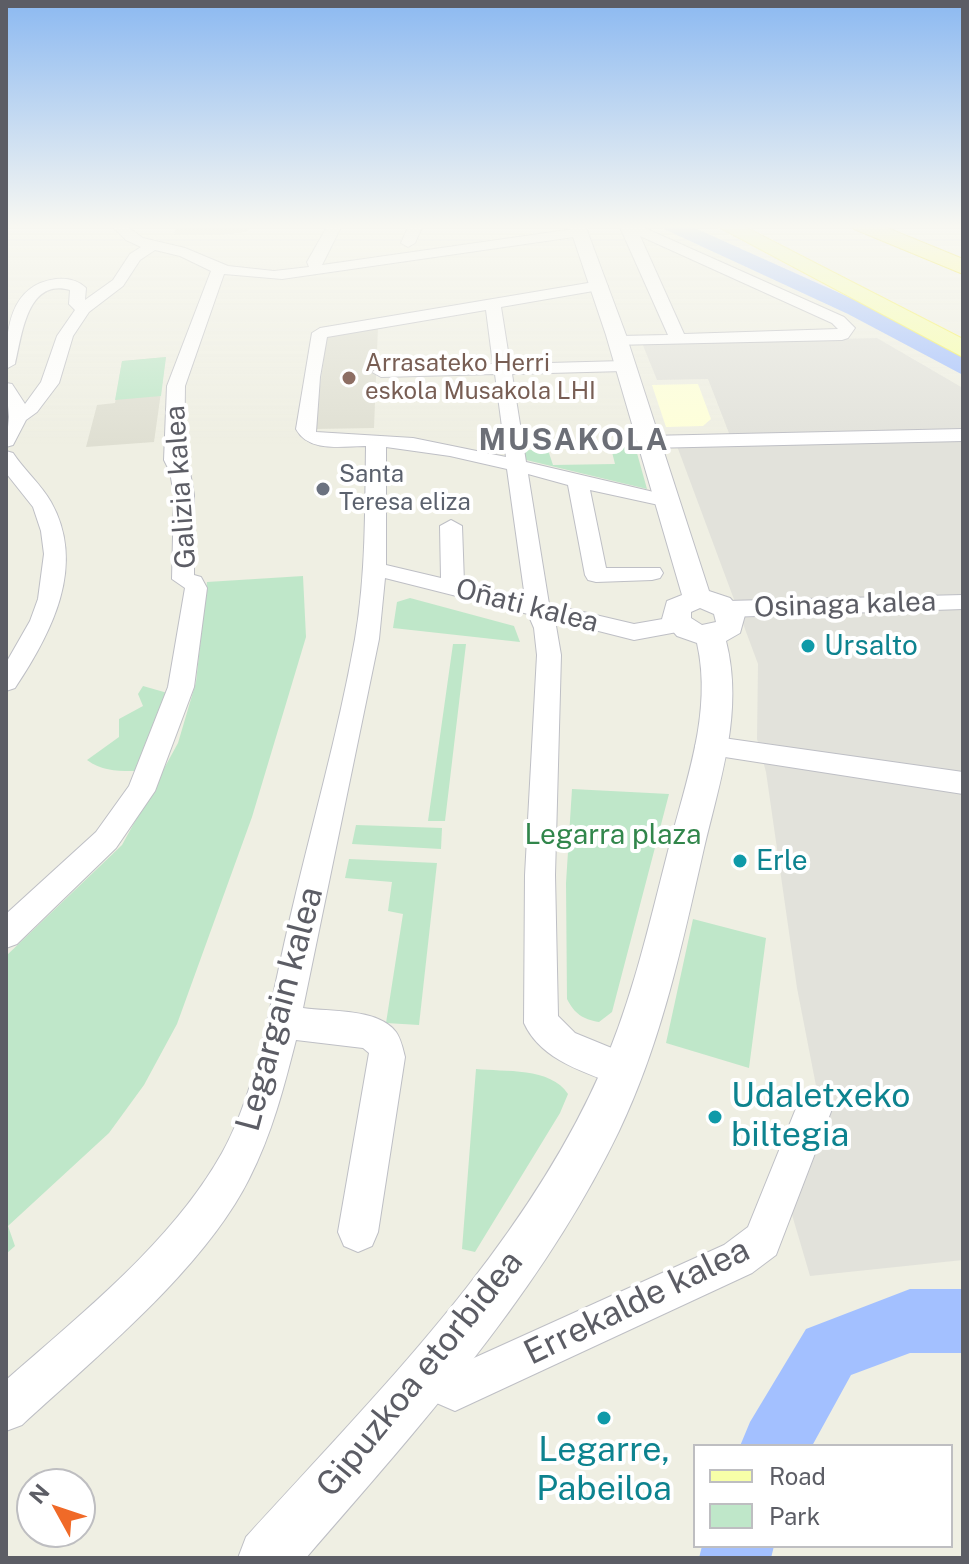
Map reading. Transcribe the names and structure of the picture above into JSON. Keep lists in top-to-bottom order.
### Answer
{
  "streets": {
    "street": [
      "Galizia kalea",
      "Osinaga kalea",
      "Oñati kalea",
      "Legargain kalea",
      "Errekalde kalea",
      "Gipuzkoa etorbidea"
    ]
  },
  "crossings": [
    ["Osinaga kalea", "Oñati kalea"],
    ["Osinaga kalea", "Gipuzkoa etorbidea"],
    ["Oñati kalea", "Legargain kalea"],
    ["Oñati kalea", "Gipuzkoa etorbidea"],
    ["Errekalde kalea", "Gipuzkoa etorbidea"]
  ],
  "districts": ["MUSAKOLA"],
  "parks": ["Legarra plaza"],
  "places": [
    "Arrasateko Herri eskola Musakola LHI",
    "Santa Teresa eliza",
    "Ursalto",
    "Erle",
    "Udaletxeko biltegia",
    "Legarre, Pabeiloa"
  ],
  "legend": ["Road", "Park"],
  "north": "top left"
}
